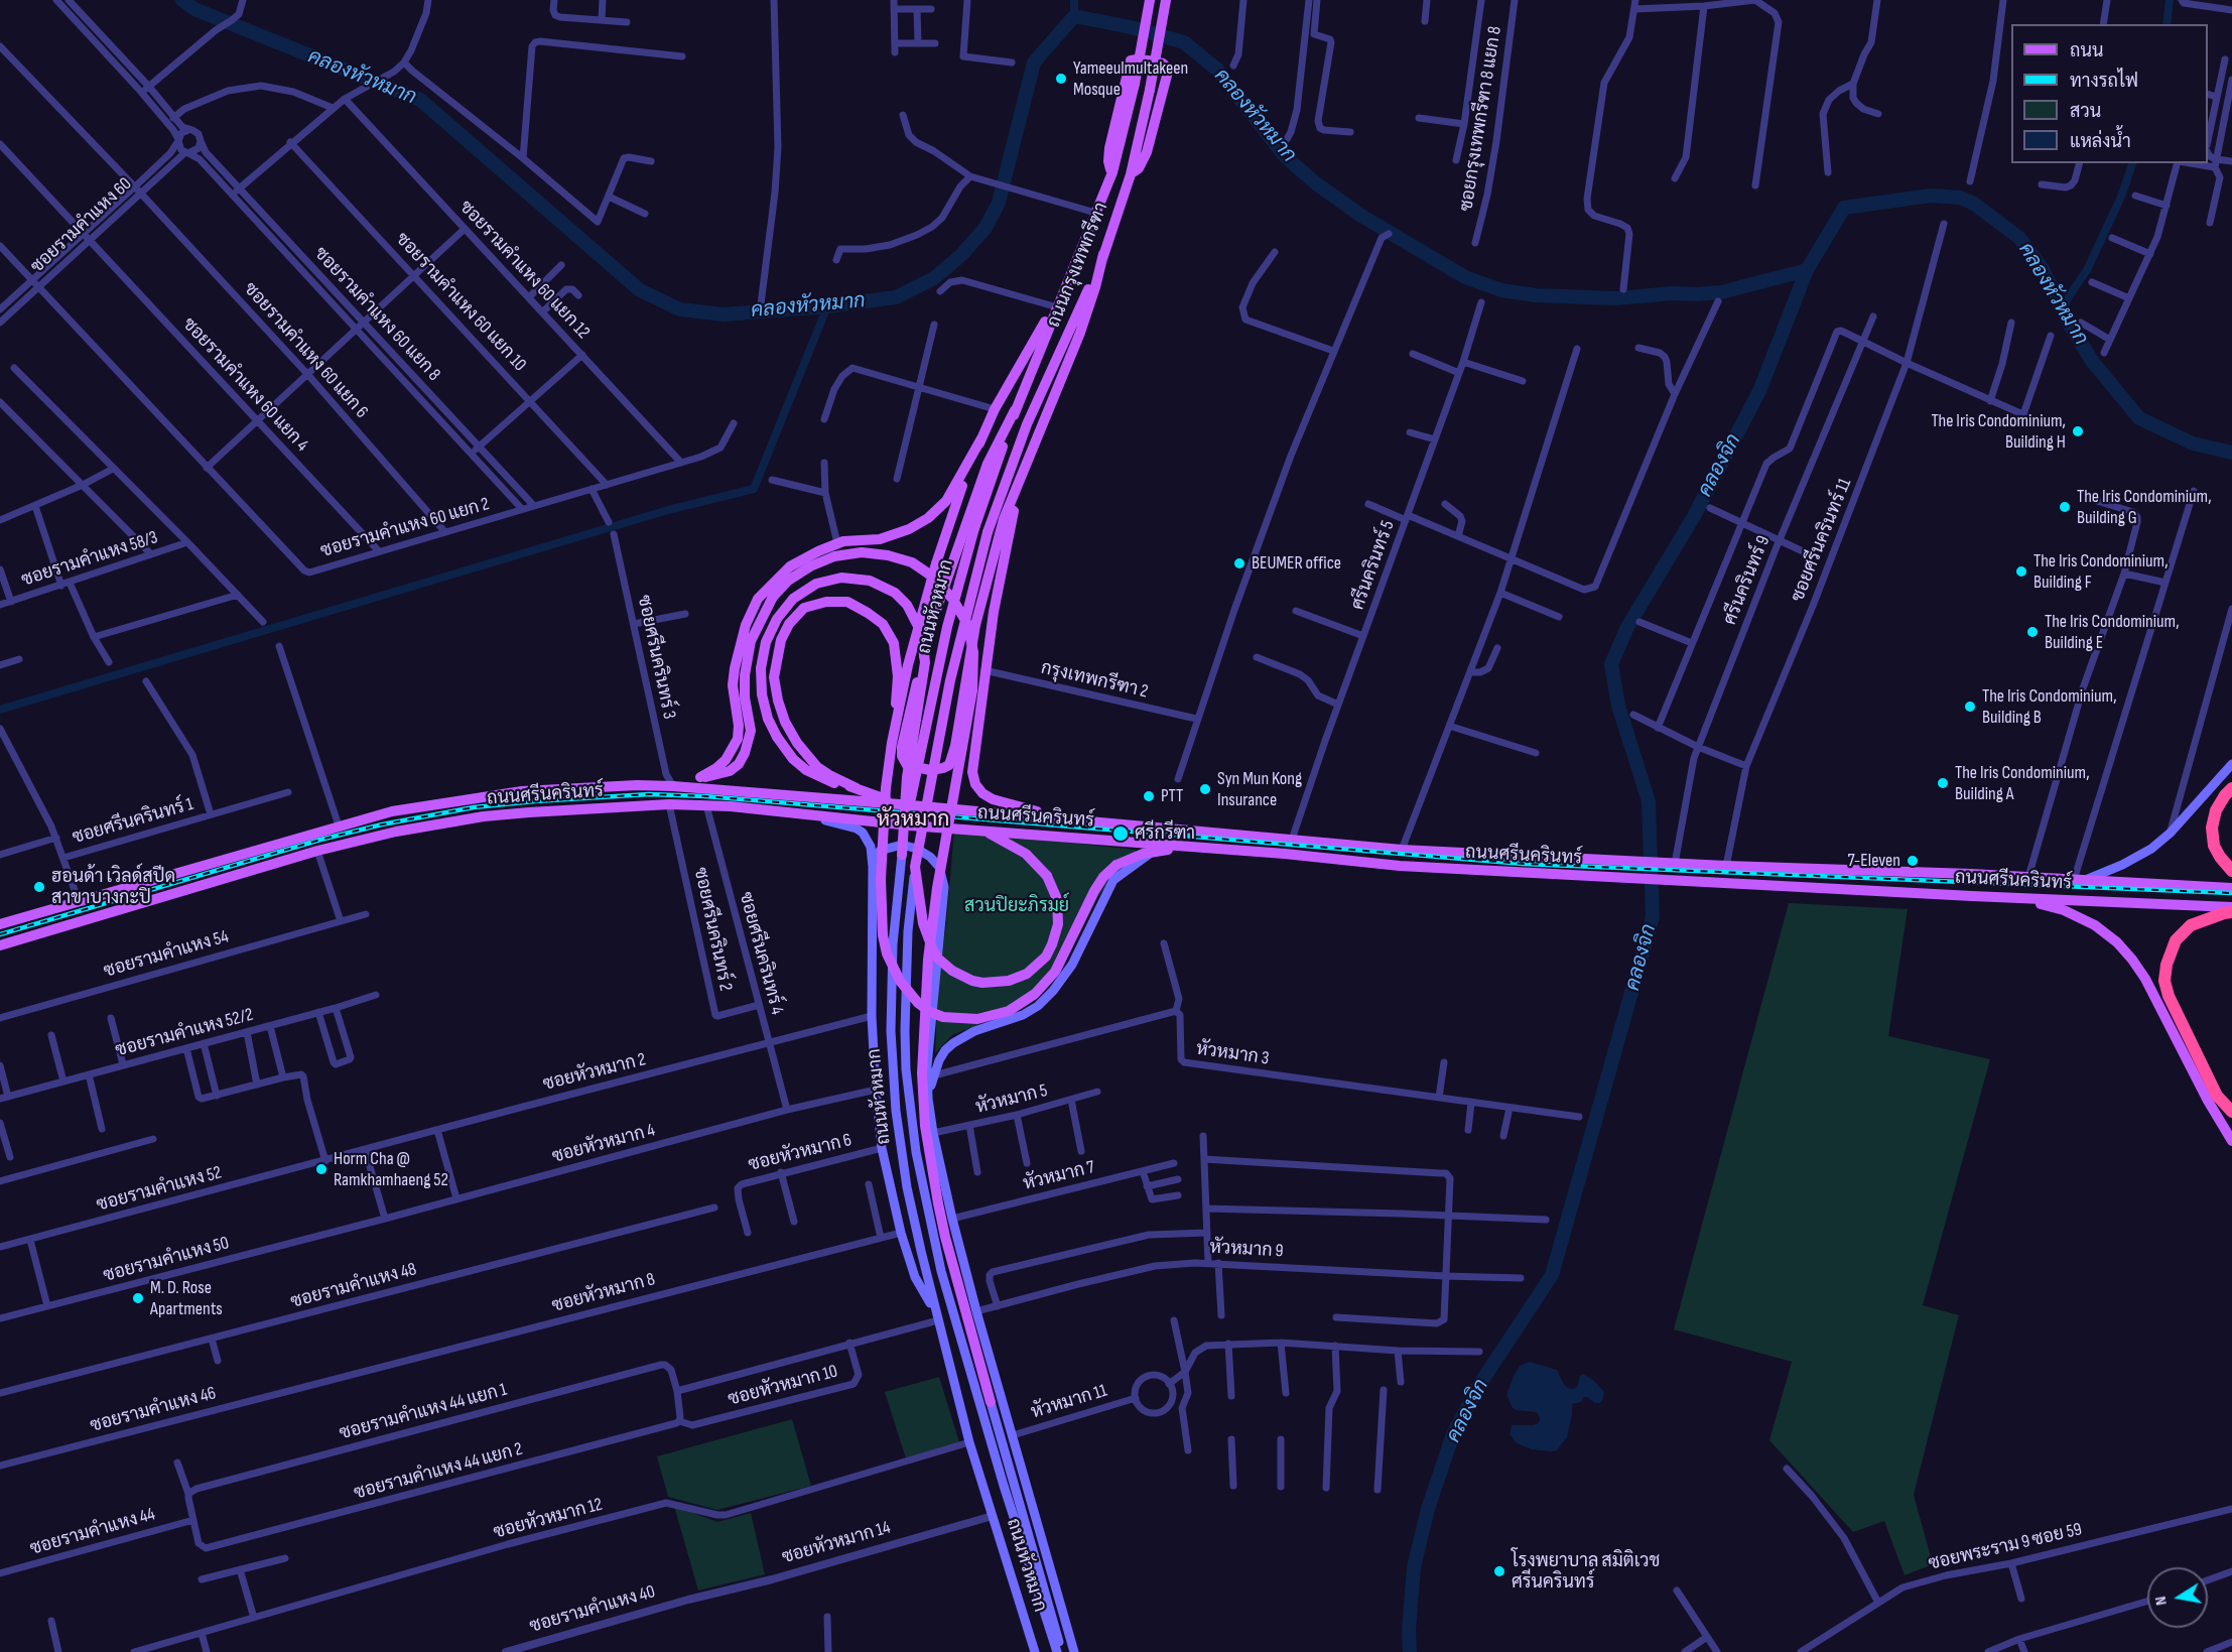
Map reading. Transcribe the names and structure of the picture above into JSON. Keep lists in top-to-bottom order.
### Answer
{
  "streets": {
    "main road": ["ถนนกรุงเทพกรีฑา", "ถนนหัวหมาก", "ถนนศรีนครินทร์"],
    "street": [
      "ซอยกรุงเทพกรีฑา 8 แยก 8",
      "ซอยรามคำแหง 60",
      "ซอยรามคำแหง 60 แยก 12",
      "ซอยรามคำแหง 60 แยก 10",
      "ซอยรามคำแหง 60 แยก 8",
      "ซอยรามคำแหง 60 แยก 6",
      "ซอยรามคำแหง 60 แยก 4",
      "ซอยรามคำแหง 60 แยก 2",
      "ซอยศรีนครินทร์ 11",
      "ซอยรามคำแหง 58/3",
      "ศรีนครินทร์ 5",
      "ศรีนครินทร์ 9",
      "ซอยศรีนครินทร์ 3",
      "กรุงเทพกรีฑา 2",
      "ซอยศรีนครินทร์ 1",
      "ซอยศรีนครินทร์ 2",
      "ซอยศรีนครินทร์ 4",
      "ซอยรามคำแหง 54",
      "ซอยรามคำแหง 52/2",
      "หัวหมาก 3",
      "ซอยหัวหมาก 2",
      "หัวหมาก 5",
      "ซอยหัวหมาก 4",
      "ซอยหัวหมาก 6",
      "หัวหมาก 7",
      "ซอยรามคำแหง 52",
      "หัวหมาก 9",
      "ซอยรามคำแหง 50",
      "ซอยรามคำแหง 48",
      "ซอยหัวหมาก 8",
      "ซอยหัวหมาก 10",
      "หัวหมาก 11",
      "ซอยรามคำแหง 46",
      "ซอยรามคำแหง 44 แยก 1",
      "ซอยรามคำแหง 44 แยก 2",
      "ซอยหัวหมาก 12",
      "ซอยรามคำแหง 44",
      "ซอยหัวหมาก 14",
      "ซอยพระราม 9 ซอย 59",
      "ซอยรามคำแหง 40"
    ]
  },
  "crossings": [
    ["ซอยรามคำแหง 60", "ซอยรามคำแหง 60 แยก 8"],
    ["ซอยรามคำแหง 60", "ซอยรามคำแหง 60 แยก 6"],
    ["ซอยรามคำแหง 60", "ซอยรามคำแหง 60 แยก 4"],
    ["ซอยรามคำแหง 60", "ซอยรามคำแหง 60 แยก 2"],
    ["ถนนกรุงเทพกรีฑา", "ถนนหัวหมาก"],
    ["ซอยรามคำแหง 60 แยก 12", "ซอยรามคำแหง 60 แยก 2"],
    ["ซอยรามคำแหง 60 แยก 10", "ซอยรามคำแหง 60 แยก 2"],
    ["ซอยรามคำแหง 60 แยก 8", "ซอยรามคำแหง 60 แยก 2"],
    ["ซอยรามคำแหง 60 แยก 6", "ซอยรามคำแหง 60 แยก 2"],
    ["ซอยรามคำแหง 60 แยก 4", "ซอยรามคำแหง 60 แยก 2"],
    ["ซอยศรีนครินทร์ 11", "ถนนศรีนครินทร์"],
    ["ศรีนครินทร์ 5", "ถนนศรีนครินทร์"],
    ["ศรีนครินทร์ 9", "ถนนศรีนครินทร์"],
    ["ถนนหัวหมาก", "ซอยหัวหมาก 10"],
    ["ถนนหัวหมาก", "ซอยหัวหมาก 12"],
    ["ถนนหัวหมาก", "ซอยหัวหมาก 14"],
    ["ซอยศรีนครินทร์ 3", "ถนนศรีนครินทร์"],
    ["ถนนศรีนครินทร์", "ซอยศรีนครินทร์ 1"],
    ["ถนนศรีนครินทร์", "ซอยศรีนครินทร์ 2"],
    ["ถนนศรีนครินทร์", "ซอยศรีนครินทร์ 4"],
    ["ซอยศรีนครินทร์ 2", "ซอยศรีนครินทร์ 4"],
    ["ซอยศรีนครินทร์ 4", "ซอยหัวหมาก 2"],
    ["ซอยศรีนครินทร์ 4", "ซอยหัวหมาก 4"],
    ["ซอยหัวหมาก 2", "ซอยรามคำแหง 52"],
    ["ซอยหัวหมาก 4", "ซอยรามคำแหง 50"],
    ["ซอยหัวหมาก 8", "ซอยรามคำแหง 46"],
    ["ซอยหัวหมาก 10", "ซอยรามคำแหง 44 แยก 1"],
    ["ซอยหัวหมาก 10", "ซอยรามคำแหง 44 แยก 2"],
    ["ซอยรามคำแหง 44 แยก 2", "ซอยรามคำแหง 44"],
    ["ซอยหัวหมาก 14", "ซอยรามคำแหง 40"]
  ],
  "districts": ["หัวหมาก"],
  "water": ["คลองหัวหมาก", "คลองจิก"],
  "parks": ["สวนปิยะภิรมย์"],
  "places": [
    "Yameeulmultakeen Mosque",
    "The Iris Condominium, Building H",
    "The Iris Condominium, Building G",
    "BEUMER office",
    "The Iris Condominium, Building F",
    "The Iris Condominium, Building E",
    "The Iris Condominium, Building B",
    "The Iris Condominium, Building A",
    "Syn Mun Kong Insurance",
    "PTT",
    "ศรีกรีฑา",
    "7-Eleven",
    "ฮอนด้า เวิลด์สปีด สาขาบางกะปิ",
    "Horm Cha @ Ramkhamhaeng 52",
    "M. D. Rose Apartments",
    "โรงพยาบาล สมิติเวช ศรีนครินทร์"
  ],
  "legend": [
    "ถนน",
    "ทางรถไฟ",
    "สวน",
    "แหล่งน้ำ"
  ],
  "north": "left"
}
